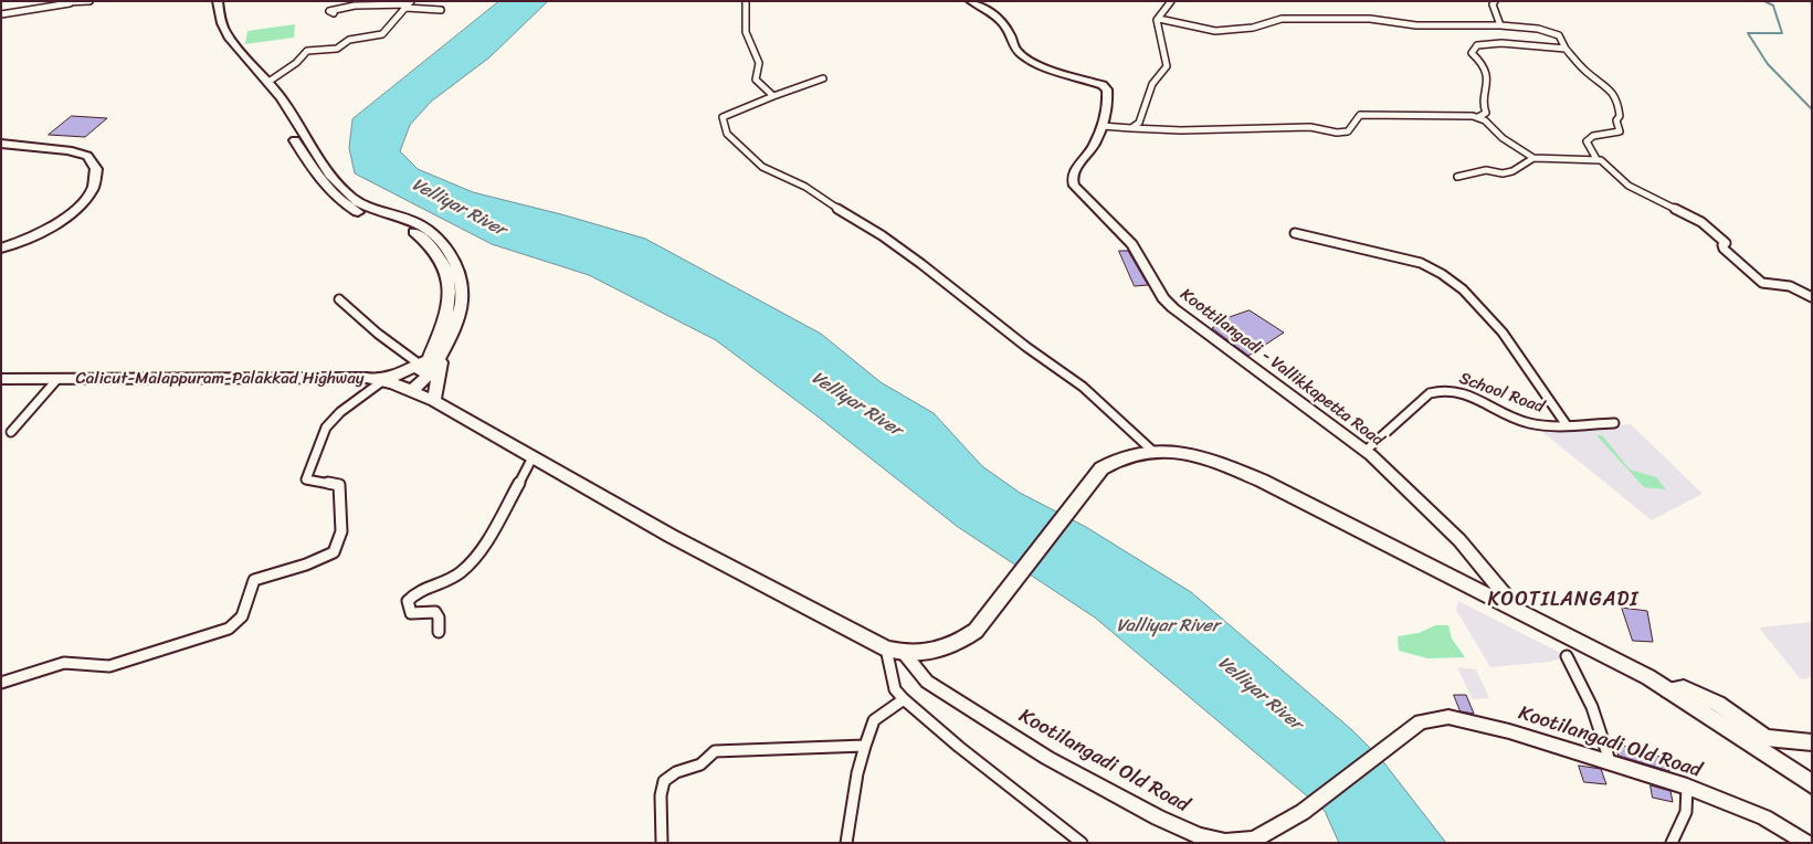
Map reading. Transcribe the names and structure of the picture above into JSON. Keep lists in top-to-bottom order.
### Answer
{
  "streets": {
    "highway": ["Calicut-Malappuram-Palakkad Highway"],
    "main road": ["Koottilangadi - Vallikkapetta Road"],
    "street": ["School Road", "Kootilangadi Old Road"]
  },
  "crossings": [
    ["Koottilangadi - Vallikkapetta Road", "School Road"],
    ["Calicut-Malappuram-Palakkad Highway", "Kootilangadi Old Road"]
  ],
  "districts": ["KOOTILANGADI"],
  "water": ["Velliyar River", "Valliyar River"]
}
